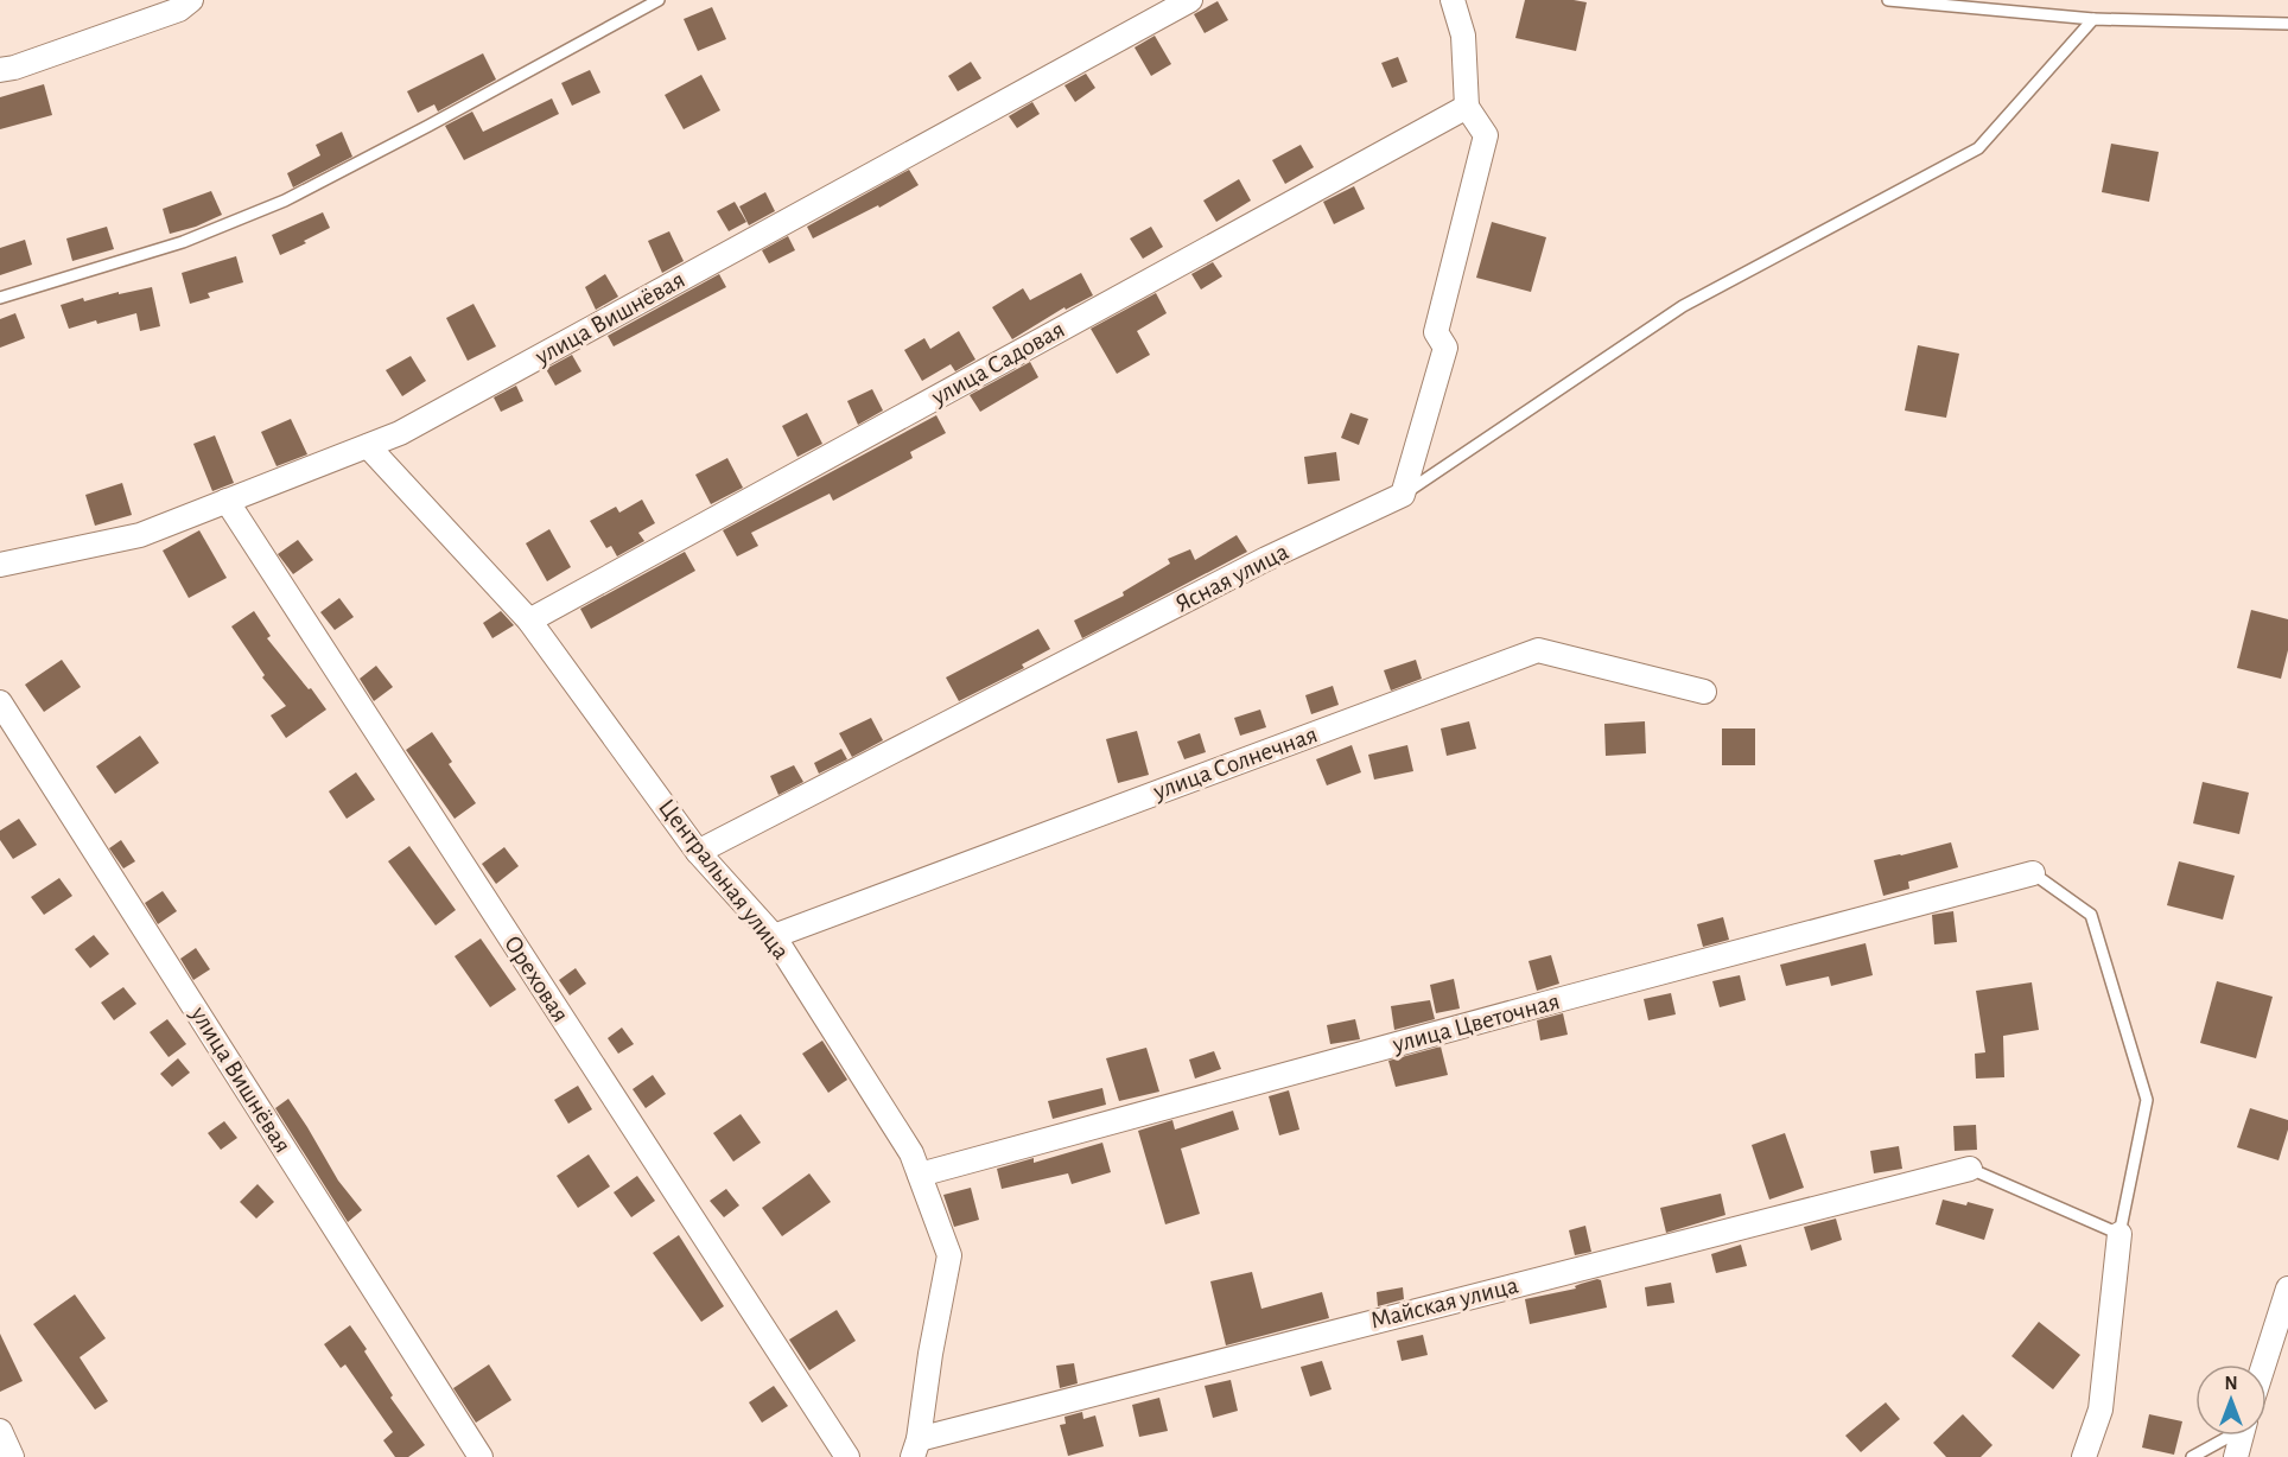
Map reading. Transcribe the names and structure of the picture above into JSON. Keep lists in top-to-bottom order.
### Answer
{
  "streets": {
    "street": [
      "улица Вишнёвая",
      "улица Садовая",
      "Ясная улица",
      "улица Солнечная",
      "Центральная улица",
      "Ореховая",
      "улица Цветочная",
      "Майская улица"
    ]
  },
  "crossings": [
    ["улица Вишнёвая", "Центральная улица"],
    ["улица Вишнёвая", "Ореховая"],
    ["улица Садовая", "Центральная улица"],
    ["Ясная улица", "Центральная улица"],
    ["улица Солнечная", "Центральная улица"],
    ["Центральная улица", "улица Цветочная"],
    ["Центральная улица", "Майская улица"]
  ],
  "north": "top"
}
